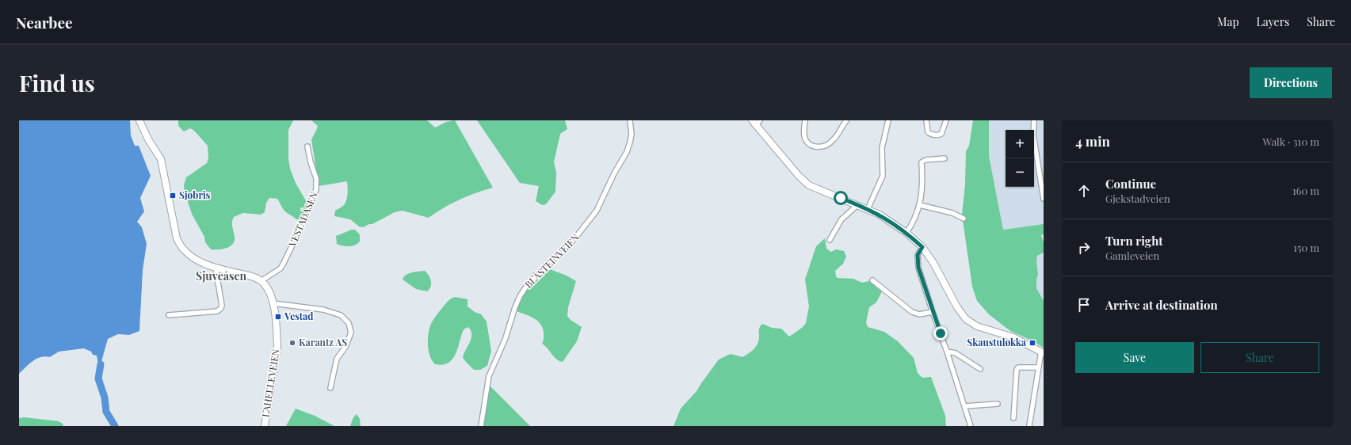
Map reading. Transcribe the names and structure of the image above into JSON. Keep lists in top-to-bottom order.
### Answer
{
  "streets": {
    "street": ["VESTADÅSEN", "BLÅSTEINVEIEN", "LAHELLEVEIEN"]
  },
  "crossings": [
    ["VESTADÅSEN", "LAHELLEVEIEN"]
  ],
  "districts": ["Sjuveåsen"],
  "places": {
    "transit": ["Sjøbris", "Vestad", "Skaustuløkka"],
    "other": ["Karantz AS"]
  },
  "page": {
    "header": "Nearbee",
    "nav": ["Map", "Layers", "Share"],
    "buttons": [
      "Directions",
      ["Save", "Share"]
    ],
    "title": "Find us",
    "heading": ["4 min", "Walk · 310 m"],
    "map_buttons": ["+", "−"],
    "list": [
      ["Continue", "Gjekstadveien", "160 m"],
      ["Turn right", "Gamleveien", "150 m"],
      "Arrive at destination"
    ]
  }
}
